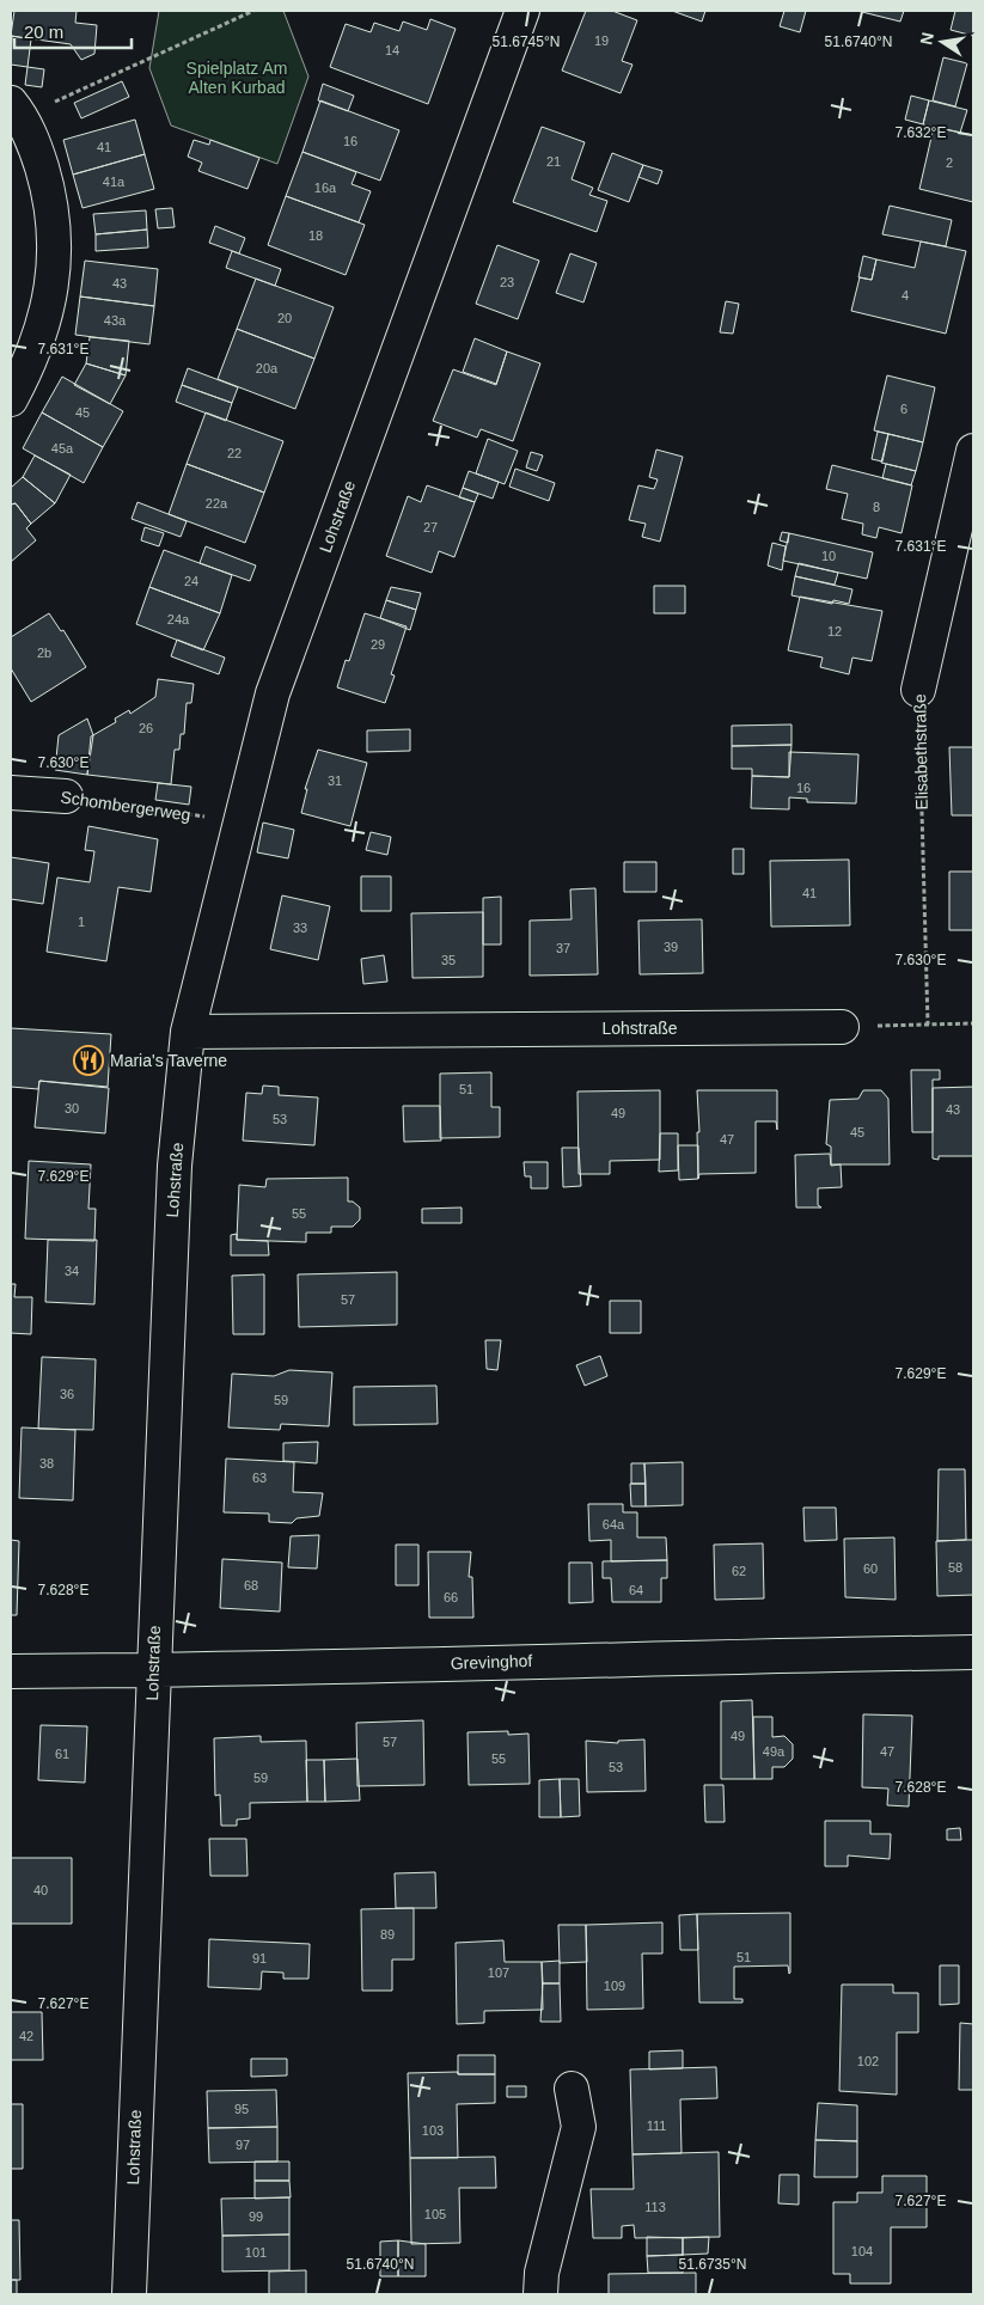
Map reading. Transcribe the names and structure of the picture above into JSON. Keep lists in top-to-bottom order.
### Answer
{
  "streets": {
    "street": [
      "Lohstraße",
      "Elisabethstraße",
      "Schombergerweg",
      "Grevinghof"
    ]
  },
  "crossings": [
    ["Lohstraße", "Schombergerweg"],
    ["Lohstraße", "Grevinghof"]
  ],
  "parks": ["Spielplatz Am Alten Kurbad"],
  "places": {
    "restaurant": ["Maria's Taverne"]
  },
  "house_numbers": [
    "19",
    "14",
    "16",
    "41",
    "21",
    "2",
    "41a",
    "16a",
    "18",
    "23",
    "43",
    "4",
    "20",
    "43a",
    "20a",
    "6",
    "45",
    "45a",
    "22",
    "22a",
    "8",
    "27",
    "10",
    "24",
    "24a",
    "12",
    "29",
    "2b",
    "26",
    "31",
    "16",
    "41",
    "1",
    "33",
    "39",
    "37",
    "35",
    "51",
    "30",
    "43",
    "49",
    "53",
    "45",
    "47",
    "55",
    "34",
    "57",
    "36",
    "59",
    "38",
    "63",
    "64a",
    "58",
    "60",
    "62",
    "68",
    "64",
    "66",
    "49",
    "57",
    "49a",
    "47",
    "61",
    "55",
    "53",
    "59",
    "40",
    "89",
    "51",
    "91",
    "107",
    "109",
    "42",
    "102",
    "95",
    "111",
    "103",
    "97",
    "113",
    "105",
    "99",
    "104",
    "101"
  ],
  "scale_bar": "20 m",
  "north": "left",
  "coordinates": [
    "51.6745°N",
    "51.6740°N",
    "7.632°E",
    "7.631°E",
    "7.630°E",
    "7.629°E",
    "7.628°E",
    "7.627°E",
    "51.6735°N"
  ]
}
